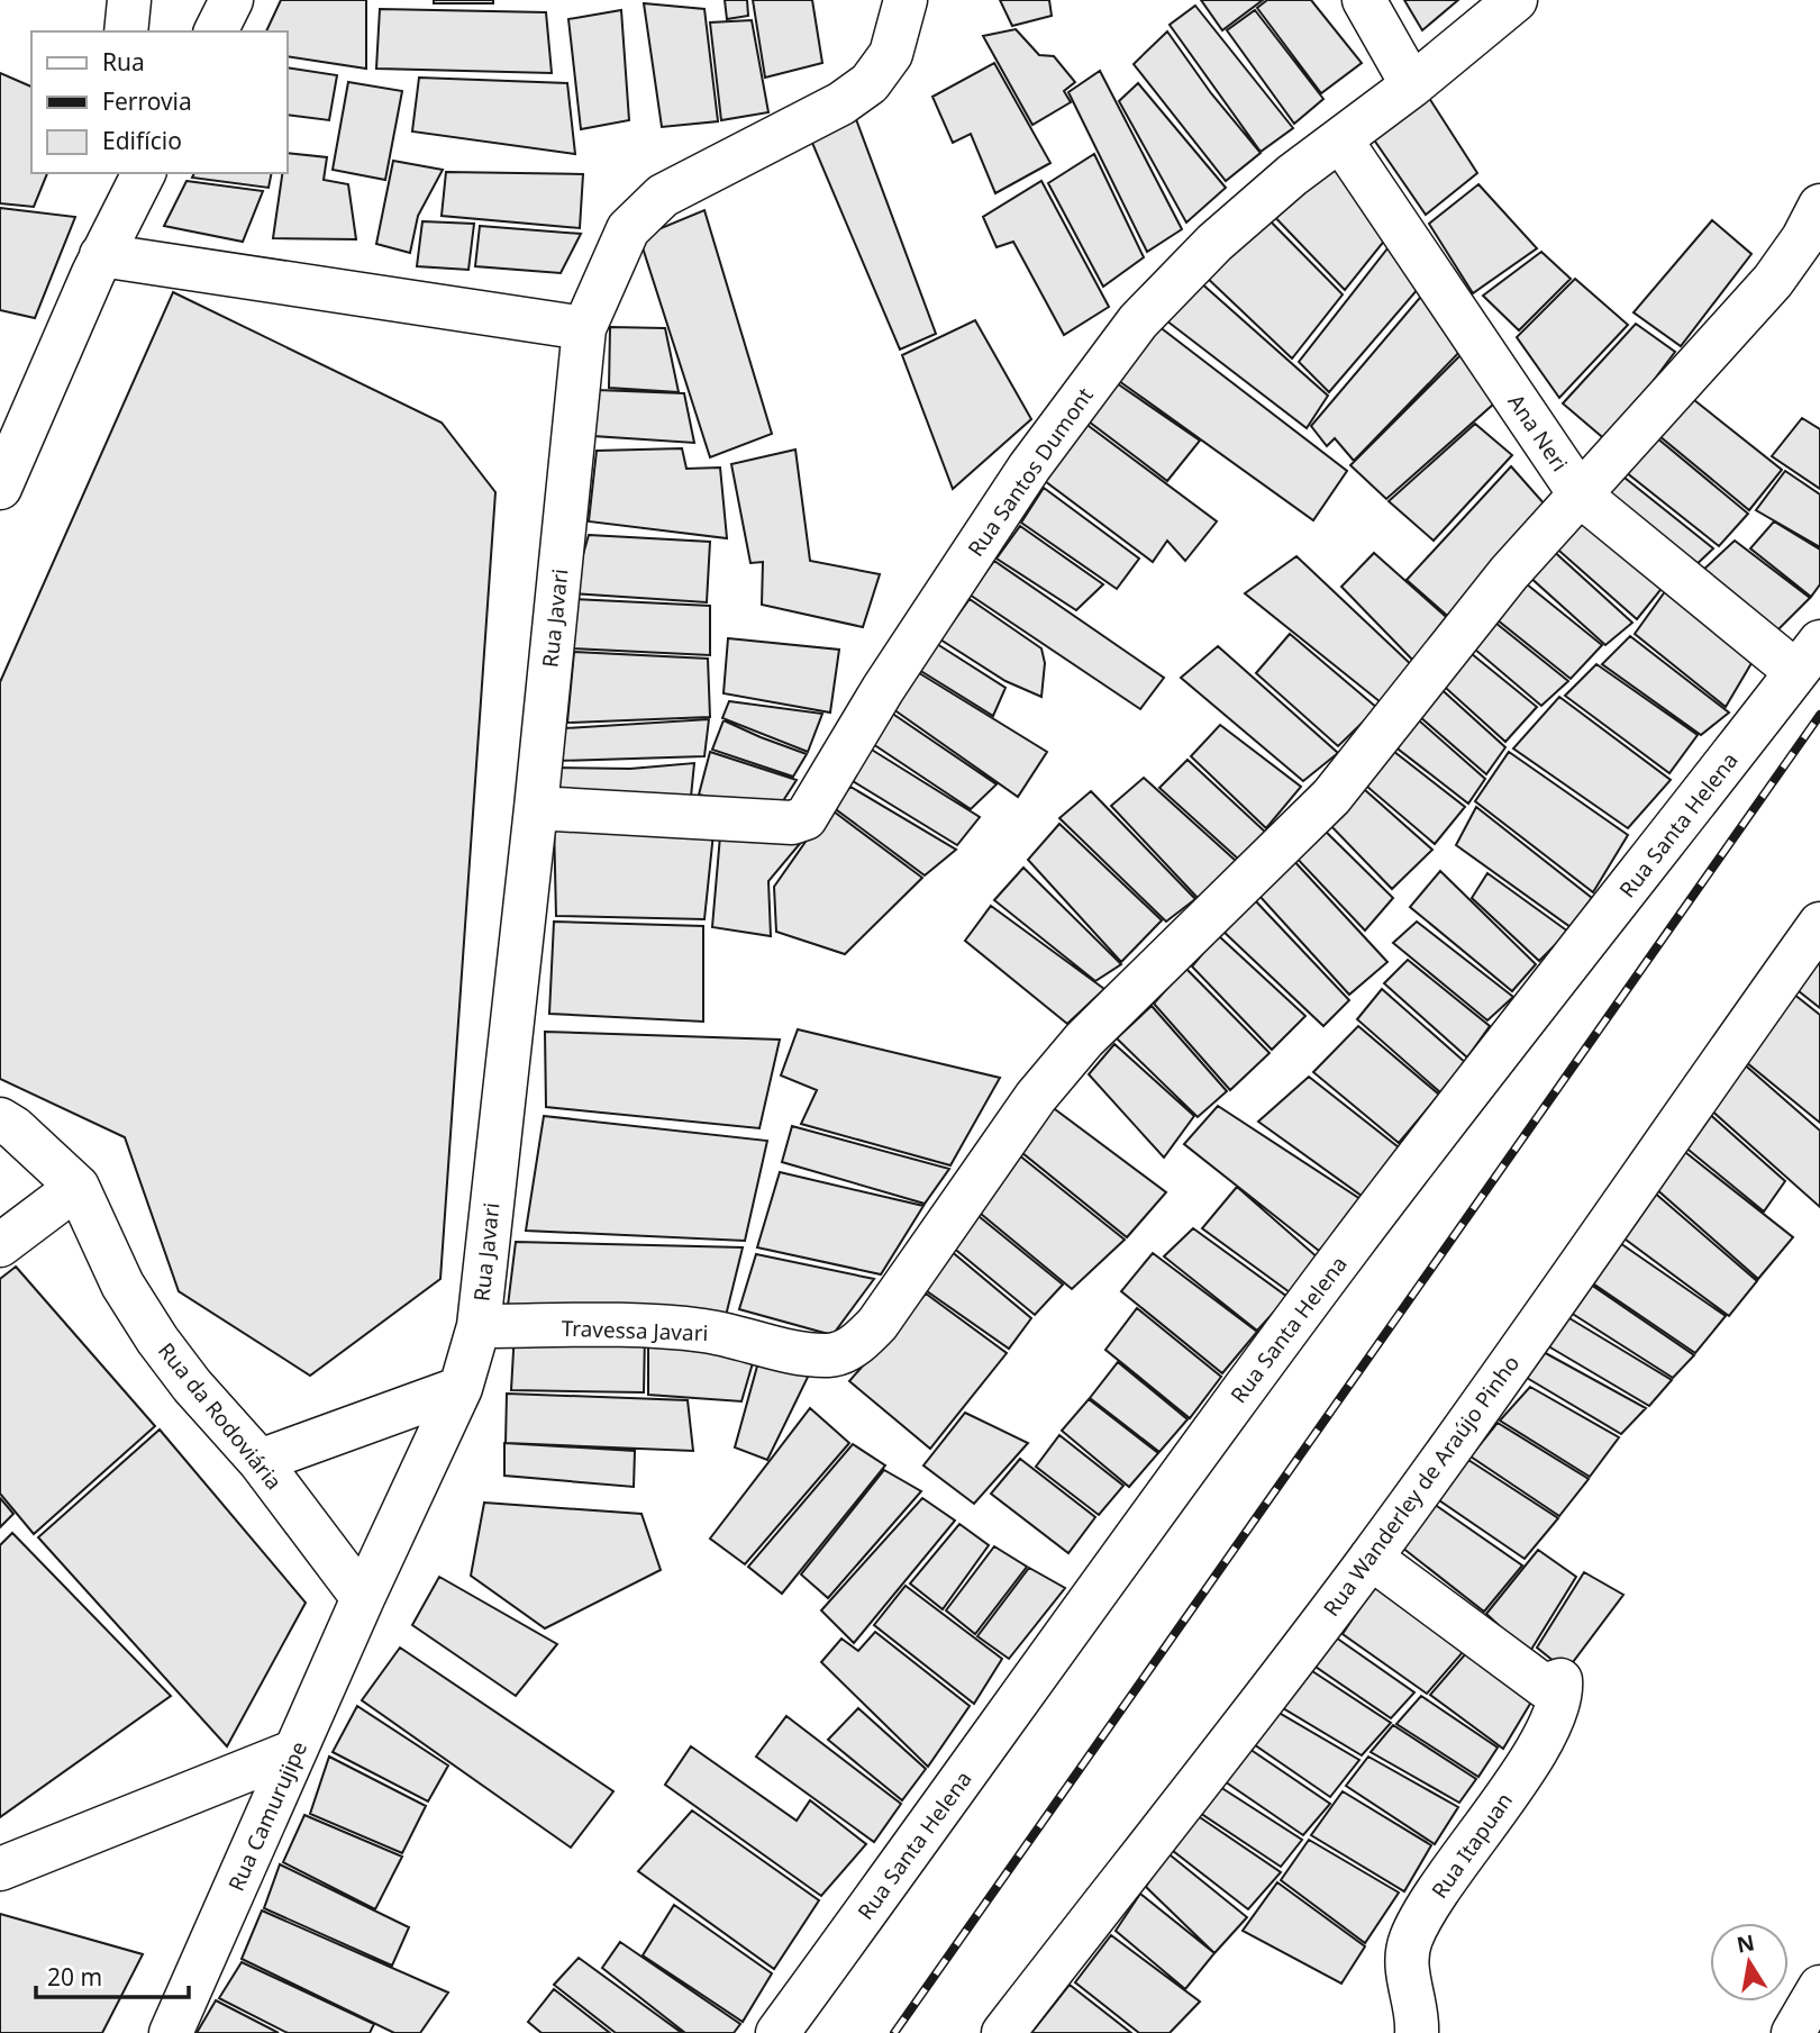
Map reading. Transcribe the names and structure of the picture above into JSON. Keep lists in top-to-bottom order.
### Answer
{
  "streets": {
    "street": [
      "Ana Neri",
      "Rua Santos Dumont",
      "Rua Javari",
      "Rua Santa Helena",
      "Travessa Javari",
      "Rua da Rodoviária",
      "Rua Wanderley de Araújo Pinho",
      "Rua Camurujipe",
      "Rua Itapuan"
    ]
  },
  "crossings": [
    ["Ana Neri", "Rua Santos Dumont"],
    ["Ana Neri", "Rua Santa Helena"],
    ["Ana Neri", "Travessa Javari"],
    ["Rua Santos Dumont", "Rua Javari"],
    ["Rua Javari", "Travessa Javari"],
    ["Rua Javari", "Rua da Rodoviária"],
    ["Rua Javari", "Rua Camurujipe"],
    ["Rua da Rodoviária", "Rua Camurujipe"],
    ["Rua Wanderley de Araújo Pinho", "Rua Itapuan"]
  ],
  "legend": ["Rua", "Ferrovia", "Edifício"],
  "scale_bar": "20 m",
  "north": "top"
}
